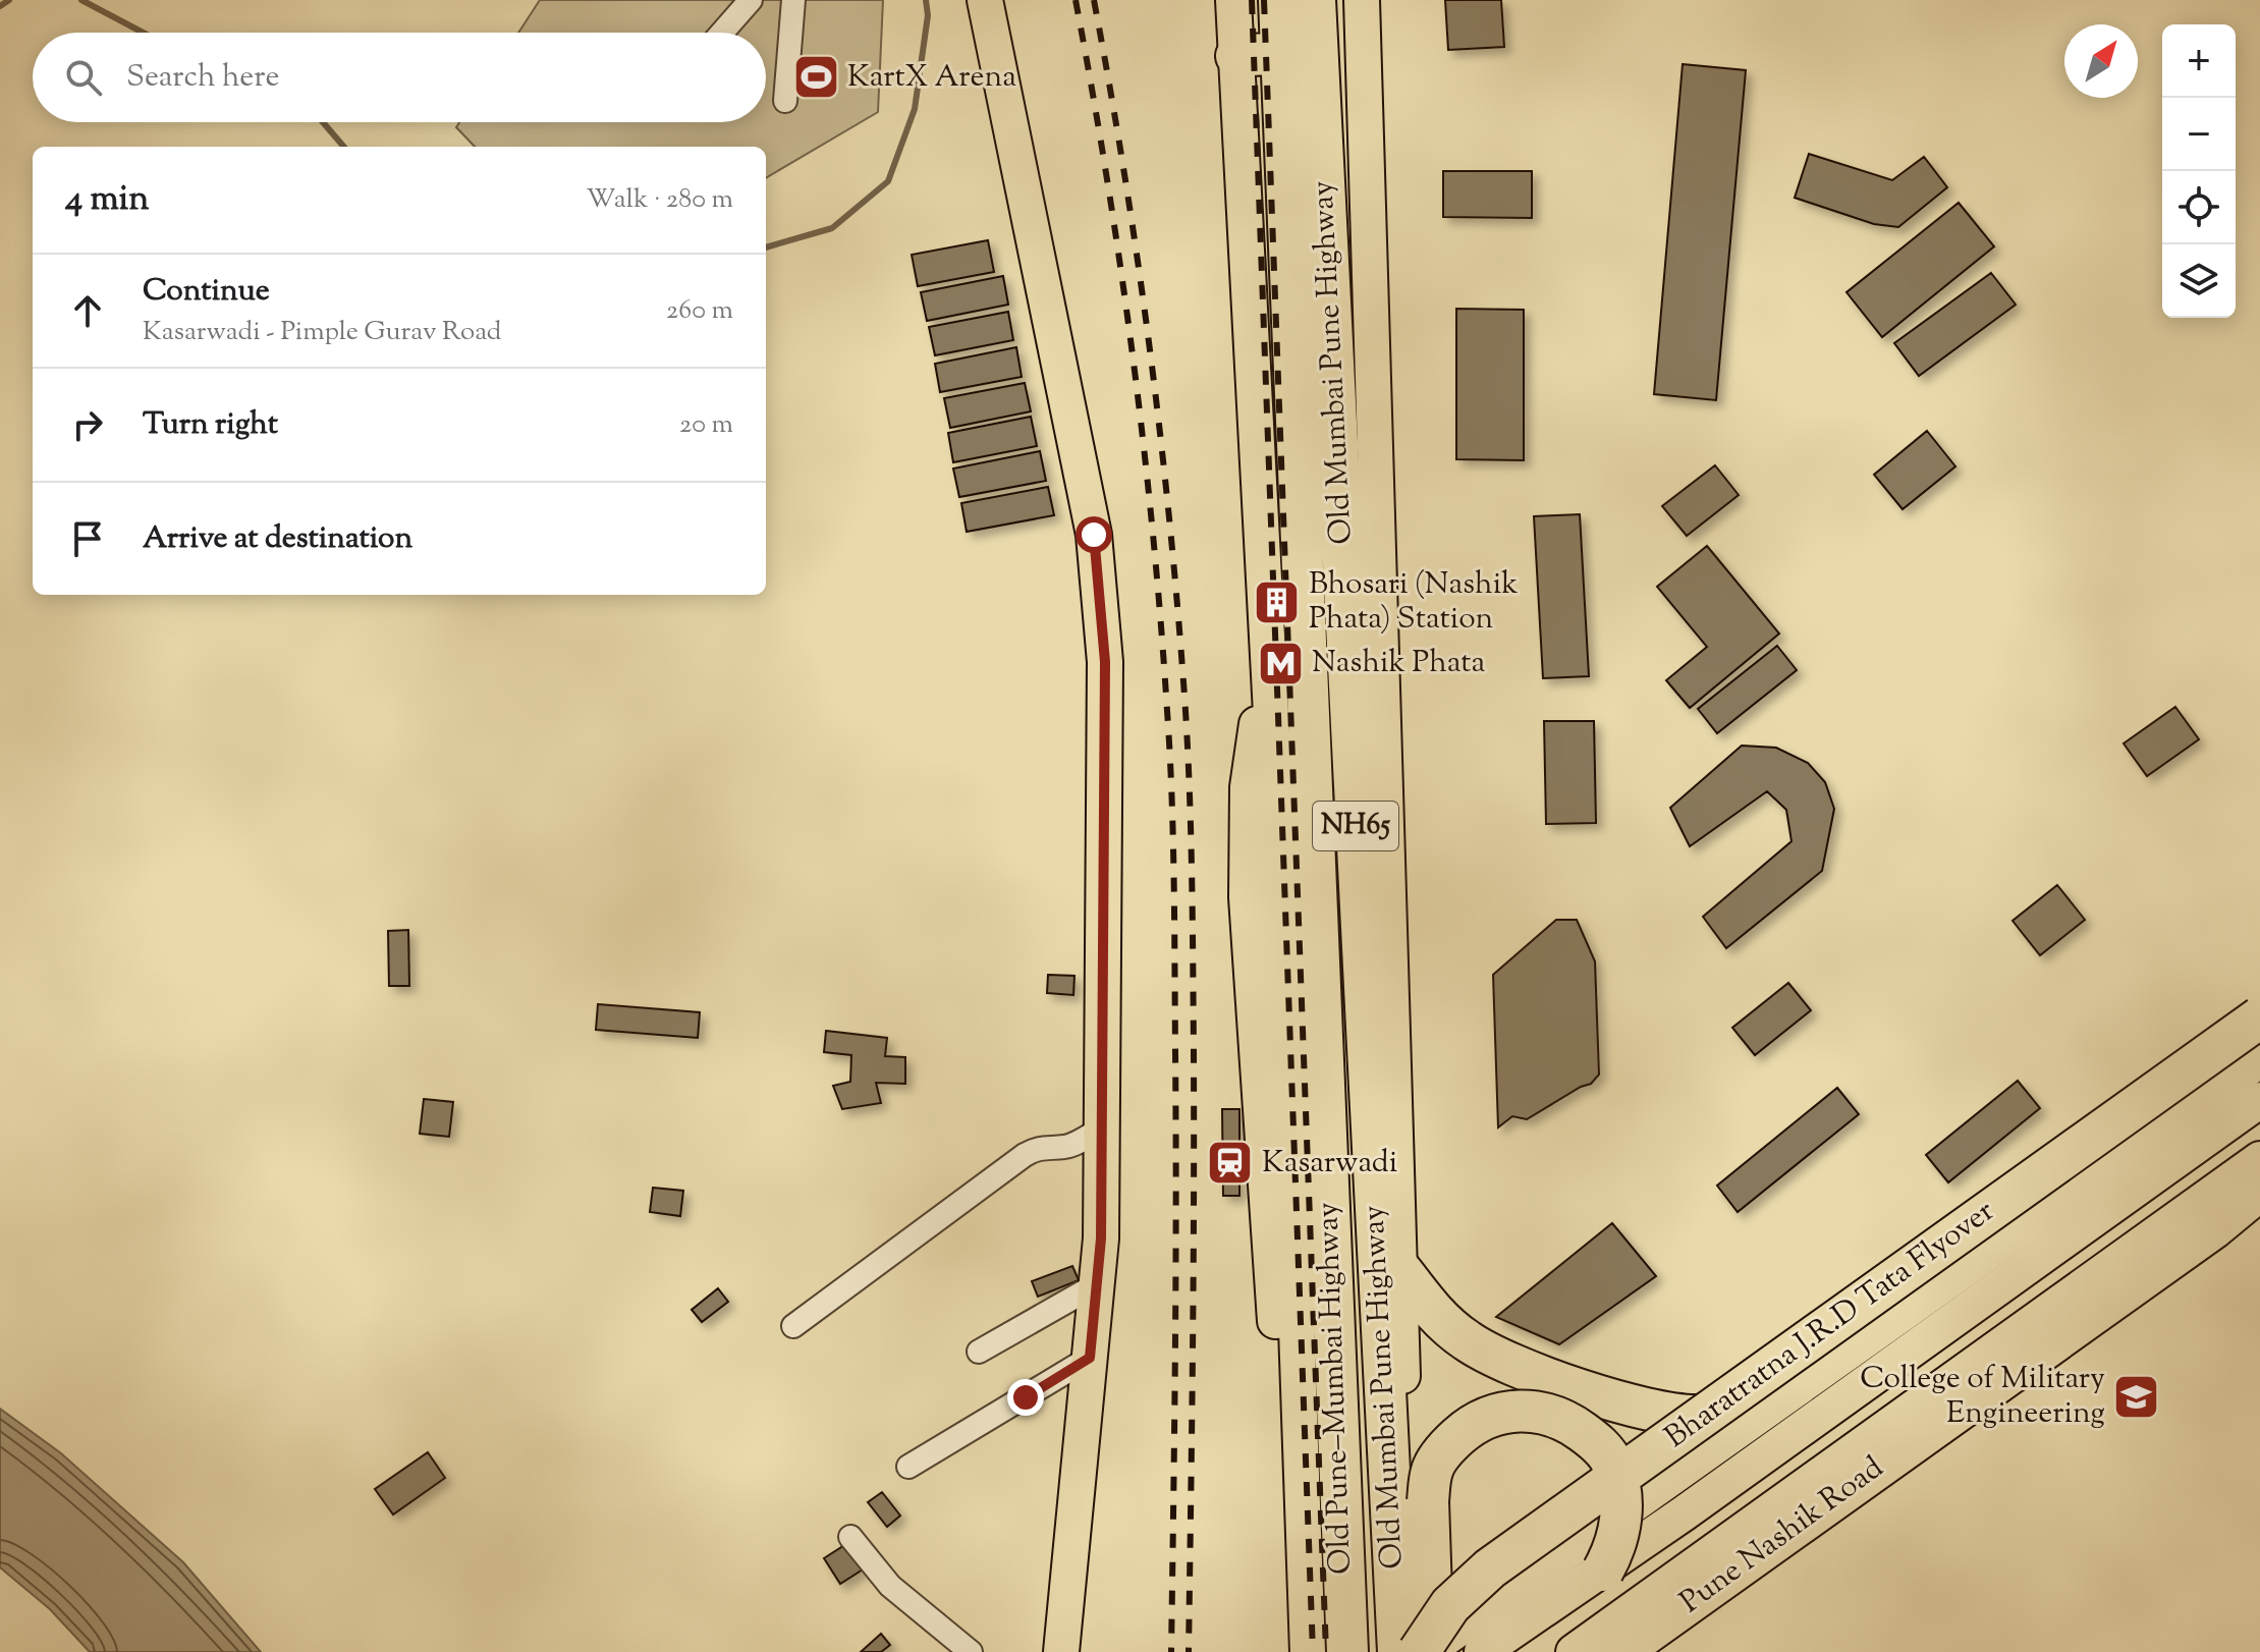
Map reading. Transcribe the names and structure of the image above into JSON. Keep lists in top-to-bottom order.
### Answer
{
  "streets": {
    "highway": [
      "Old Mumbai Pune Highway",
      "NH65",
      "Bharatratna J.R.D Tata Flyover",
      "Old Pune–Mumbai Highway",
      "Pune Nashik Road"
    ]
  },
  "crossings": [
    ["Old Mumbai Pune Highway", "Bharatratna J.R.D Tata Flyover"]
  ],
  "places": {
    "sports": ["KartX Arena"],
    "building": ["Bhosari (Nashik Phata) Station"],
    "metro station": ["Nashik Phata"],
    "station": ["Kasarwadi"],
    "school or university": ["College of Military Engineering"]
  },
  "north": "top right",
  "page": {
    "map_buttons": ["+", "−"],
    "search": "Search here",
    "heading": ["4 min", "Walk · 280 m"],
    "list": [
      ["Continue", "Kasarwadi - Pimple Gurav Road", "260 m"],
      ["Turn right", "20 m"],
      "Arrive at destination"
    ]
  }
}
